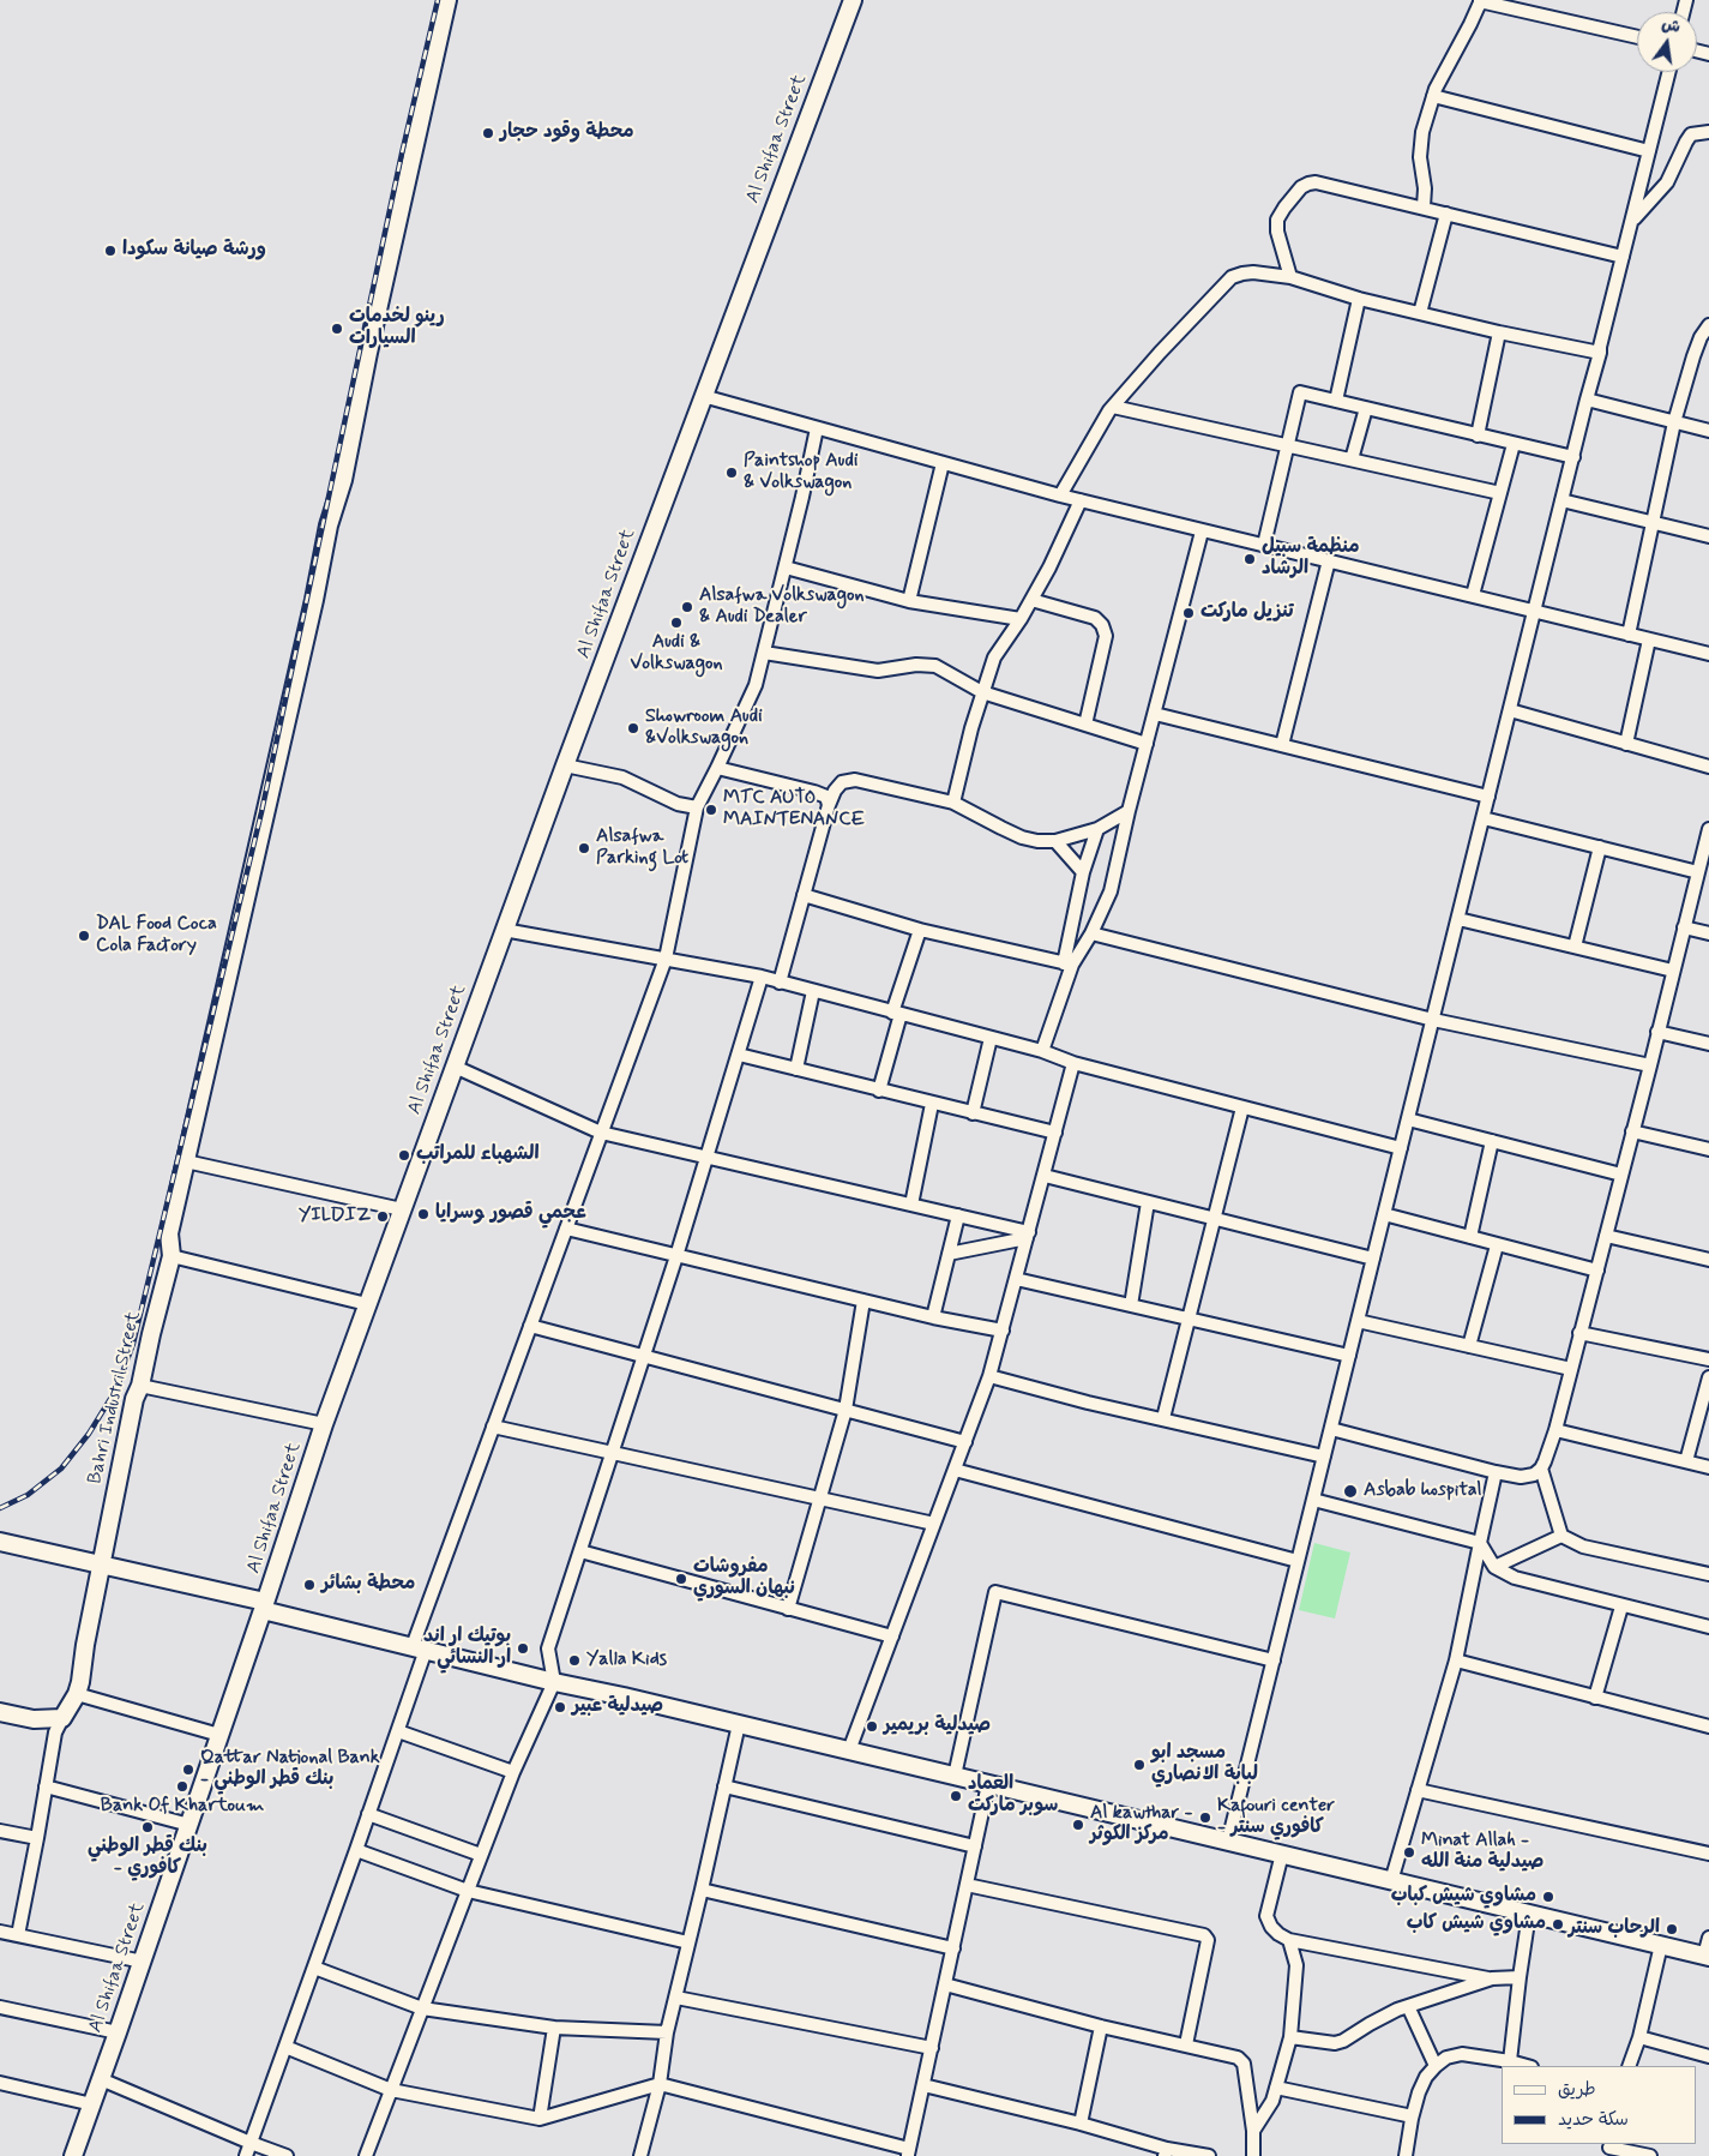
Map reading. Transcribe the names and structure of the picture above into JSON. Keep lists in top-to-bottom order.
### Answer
{
  "streets": {
    "street": ["Al Shifaa Street", "Bahri Industril Street"]
  },
  "places": [
    "محطة وقود حجار",
    "ورشة صيانة سكودا",
    "رينو لخدمات السيارات",
    "Paintshop Audi & Volkswagon",
    "منظمة سبيل الرشاد",
    "Alsafwa Volkswagon & Audi Dealer",
    "تنزيل ماركت",
    "Audi & Volkswagon",
    "Showroom Audi &Volkswagon",
    "MTC AUTO MAINTENANCE",
    "Alsafwa Parking Lot",
    "DAL Food Coca Cola Factory",
    "الشهباء للمراتب",
    "عجمي قصور وسرايا",
    "YILDIZ",
    "Asbab hospital",
    "مفروشات نبهان السوري",
    "محطة بشائر",
    "بوتيك ار اند ار النسائي",
    "Yalla Kids",
    "صيدلية عبير",
    "صيدلية بريمير",
    "مسجد ابو لبابة الانصاري",
    "Qattar National Bank - بنك قطر الوطني",
    "Bank Of Khartoum",
    "العماد سوبر ماركت",
    "Kafouri center - كافوري سنتر",
    "Al kawthar - مركز الكوثر",
    "بنك قطر الوطني - كافوري",
    "Minat Allah - صيدلية منة الله",
    "مشاوي شيش كباب",
    "مشاوي شيش كاب",
    "الرحاب سنتر"
  ],
  "legend": ["طريق", "سكة حديد"],
  "north": "top"
}
